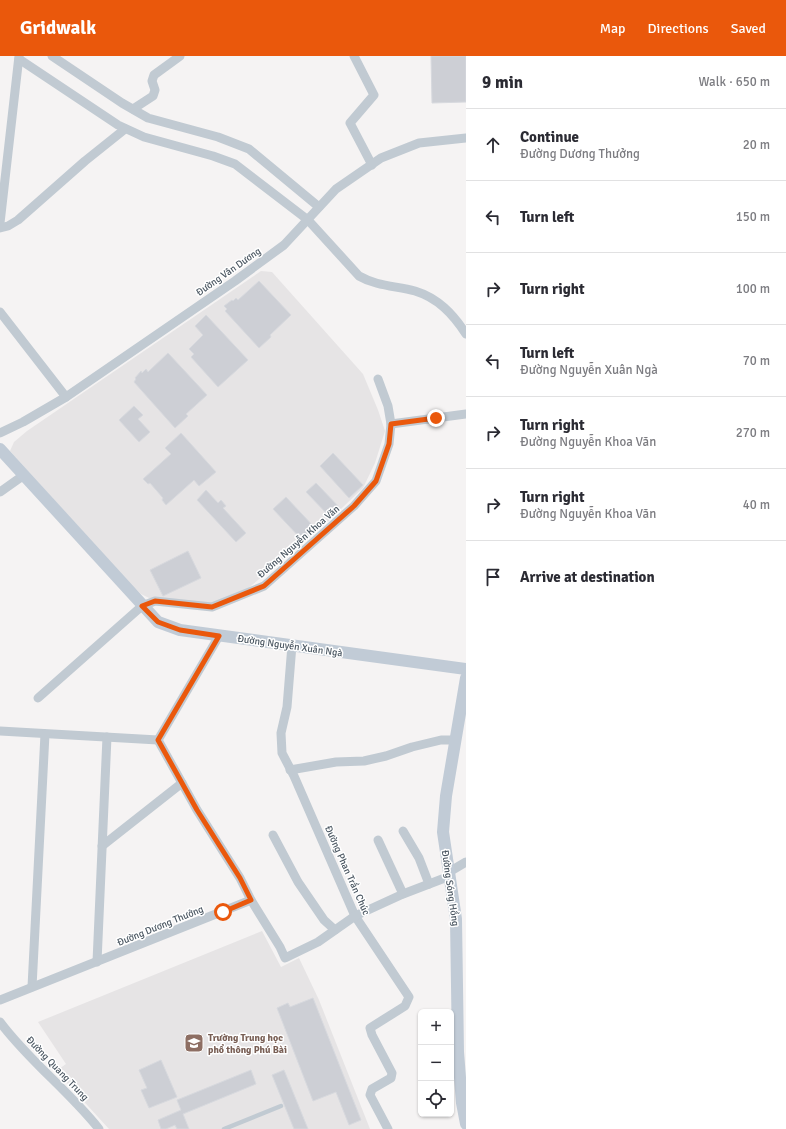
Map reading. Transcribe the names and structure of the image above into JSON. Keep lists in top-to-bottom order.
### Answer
{
  "streets": {
    "street": [
      "Đường Vân Dương",
      "Đường Nguyễn Khoa Văn",
      "Đường Nguyễn Xuân Ngà",
      "Đường Phan Trần Chúc",
      "Đường Sóng Hồng",
      "Đường Dương Thưởng",
      "Đường Quang Trung"
    ]
  },
  "crossings": [
    ["Đường Nguyễn Khoa Văn", "Đường Nguyễn Xuân Ngà"],
    ["Đường Nguyễn Xuân Ngà", "Đường Phan Trần Chúc"]
  ],
  "places": {
    "school or university": ["Trường Trung học phổ thông Phú Bài"]
  },
  "page": {
    "header": "Gridwalk",
    "nav": ["Map", "Directions", "Saved"],
    "heading": ["9 min", "Walk · 650 m"],
    "list": [
      ["Continue", "Đường Dương Thưởng", "20 m"],
      ["Turn left", "150 m"],
      ["Turn right", "100 m"],
      ["Turn left", "Đường Nguyễn Xuân Ngà", "70 m"],
      ["Turn right", "Đường Nguyễn Khoa Văn", "270 m"],
      ["Turn right", "Đường Nguyễn Khoa Văn", "40 m"],
      "Arrive at destination"
    ],
    "map_buttons": ["+", "−"]
  }
}
